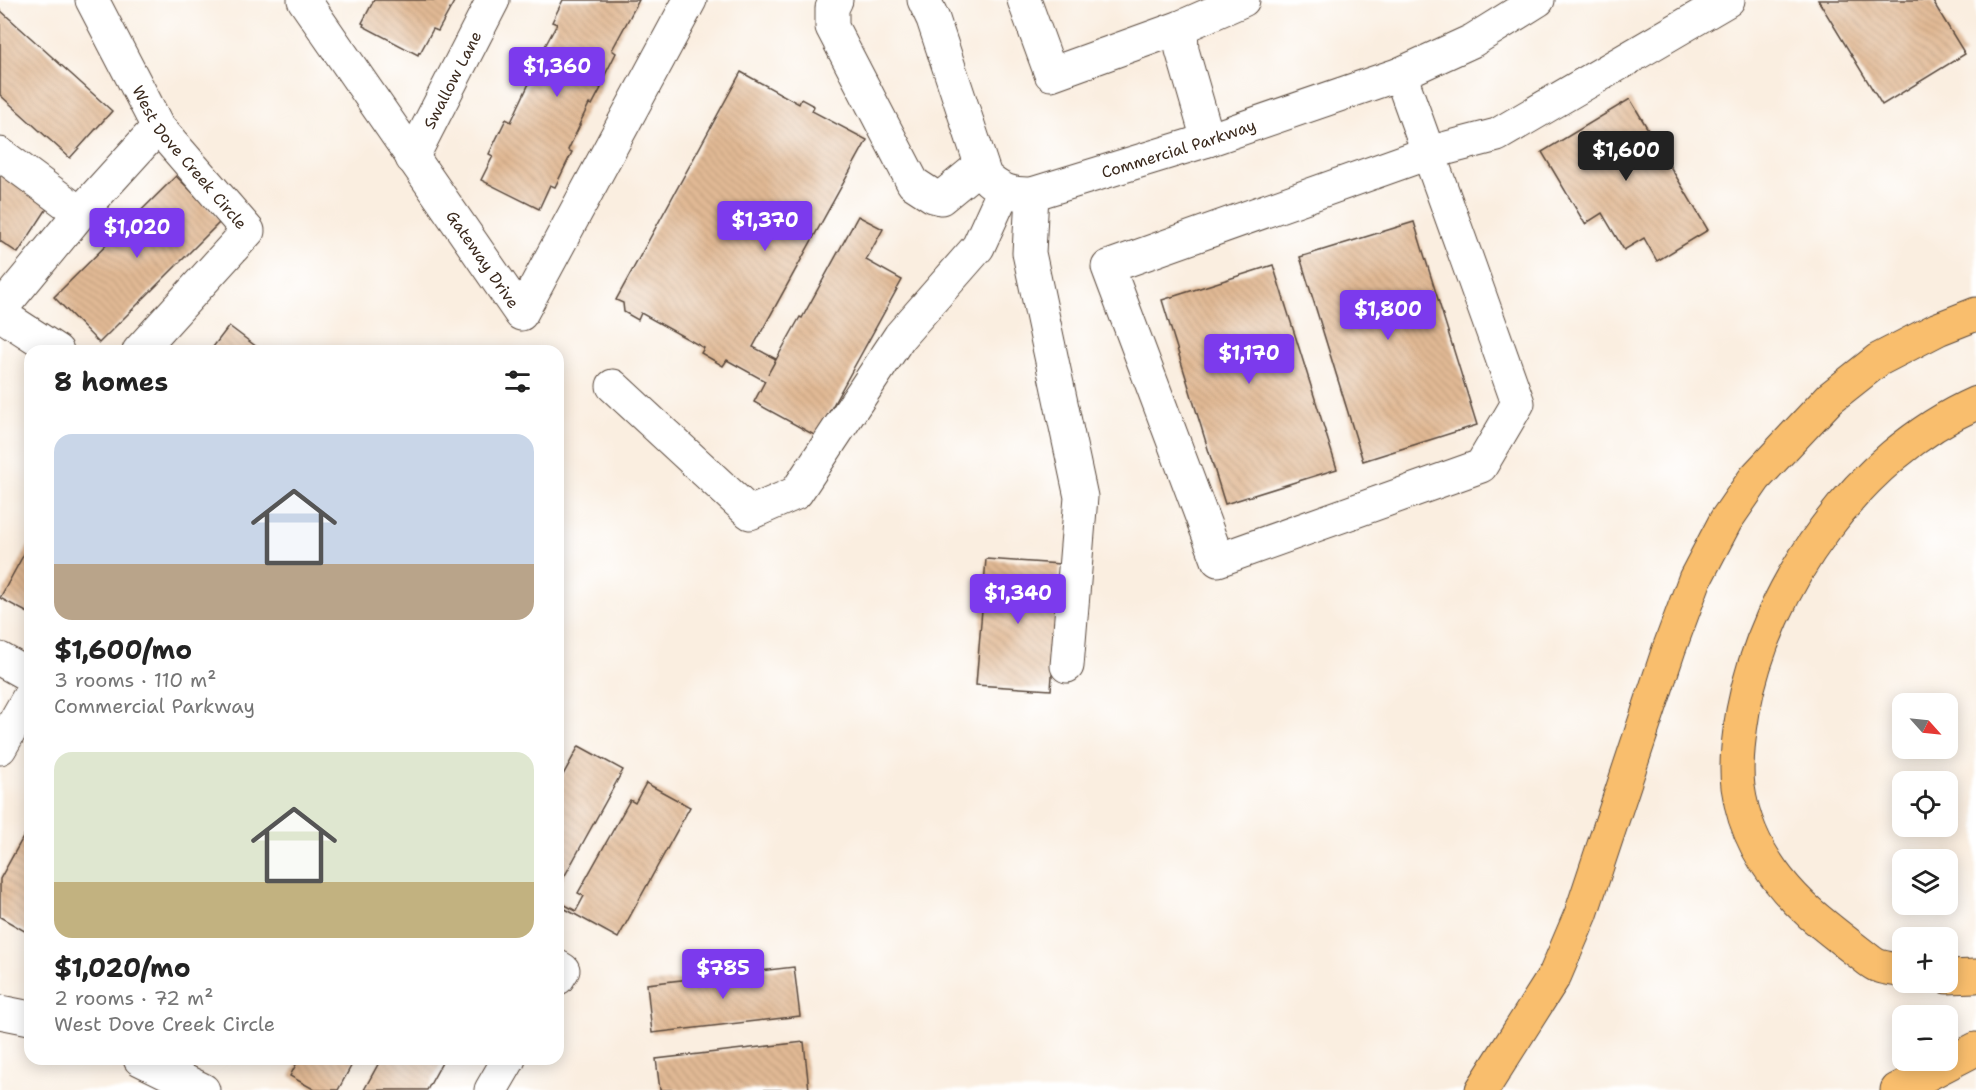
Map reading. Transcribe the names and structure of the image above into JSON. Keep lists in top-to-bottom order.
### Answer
{
  "streets": {
    "street": [
      "Swallow Lane",
      "Commercial Parkway",
      "West Dove Creek Circle",
      "Gateway Drive"
    ]
  },
  "crossings": [
    ["Swallow Lane", "Gateway Drive"]
  ],
  "north": "bottom right",
  "page": {
    "price": [
      "$1,360",
      "$1,600",
      "$1,370",
      "$1,020",
      "$1,800",
      "$1,170",
      "$1,340",
      "$785"
    ],
    "heading": "8 homes",
    "list": [
      {
        "name": "$1,600/mo",
        "note": "3 rooms · 110 m² · Commercial Parkway"
      },
      {
        "name": "$1,020/mo",
        "note": "2 rooms · 72 m² · West Dove Creek Circle"
      }
    ],
    "map_buttons": ["+", "−"]
  }
}
